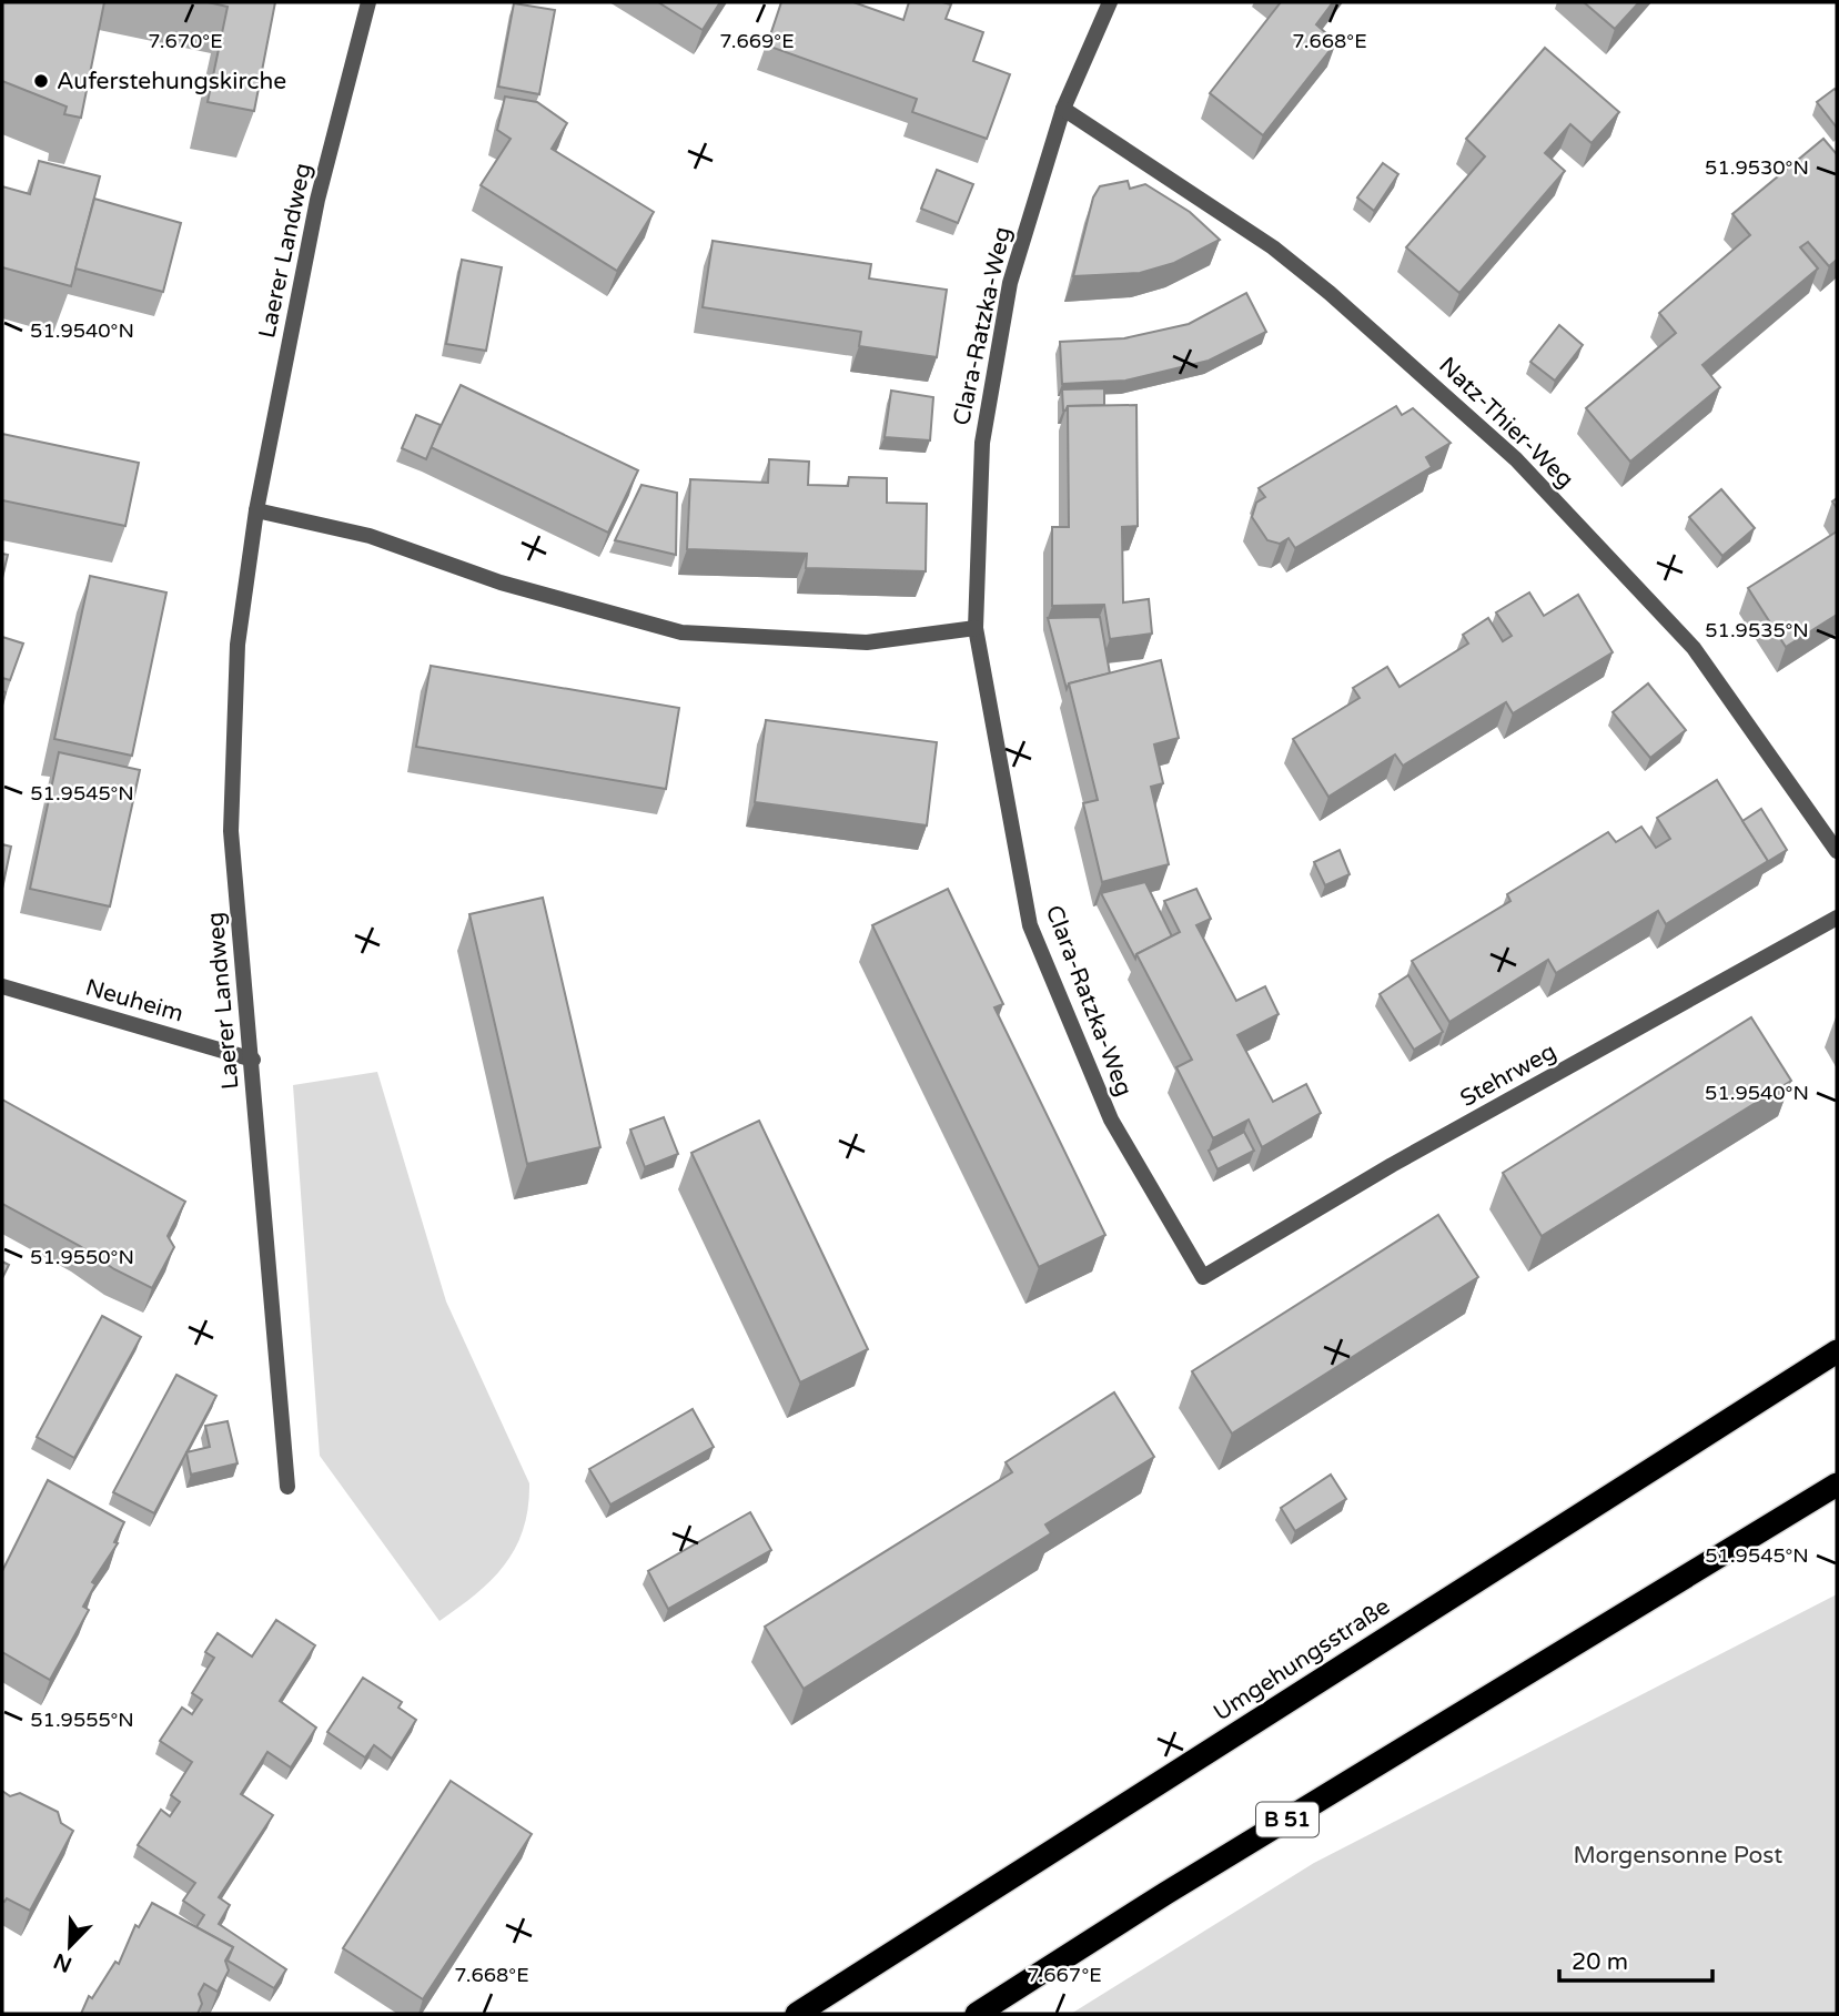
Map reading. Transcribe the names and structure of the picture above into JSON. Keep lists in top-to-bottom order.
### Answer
{
  "streets": {
    "highway": ["Umgehungsstraße", "B 51"],
    "street": [
      "Laerer Landweg",
      "Clara-Ratzka-Weg",
      "Natz-Thier-Weg",
      "Neuheim",
      "Stehrweg"
    ]
  },
  "crossings": [
    ["Laerer Landweg", "Neuheim"],
    ["Clara-Ratzka-Weg", "Natz-Thier-Weg"],
    ["Clara-Ratzka-Weg", "Stehrweg"]
  ],
  "parks": ["Morgensonne Post"],
  "places": ["Auferstehungskirche"],
  "scale_bar": "20 m",
  "north": "bottom left",
  "coordinates": [
    "7.669°E",
    "7.670°E",
    "7.668°E",
    "51.9530°N",
    "51.9540°N",
    "51.9535°N",
    "51.9545°N",
    "51.9550°N",
    "51.9555°N",
    "7.667°E"
  ]
}
